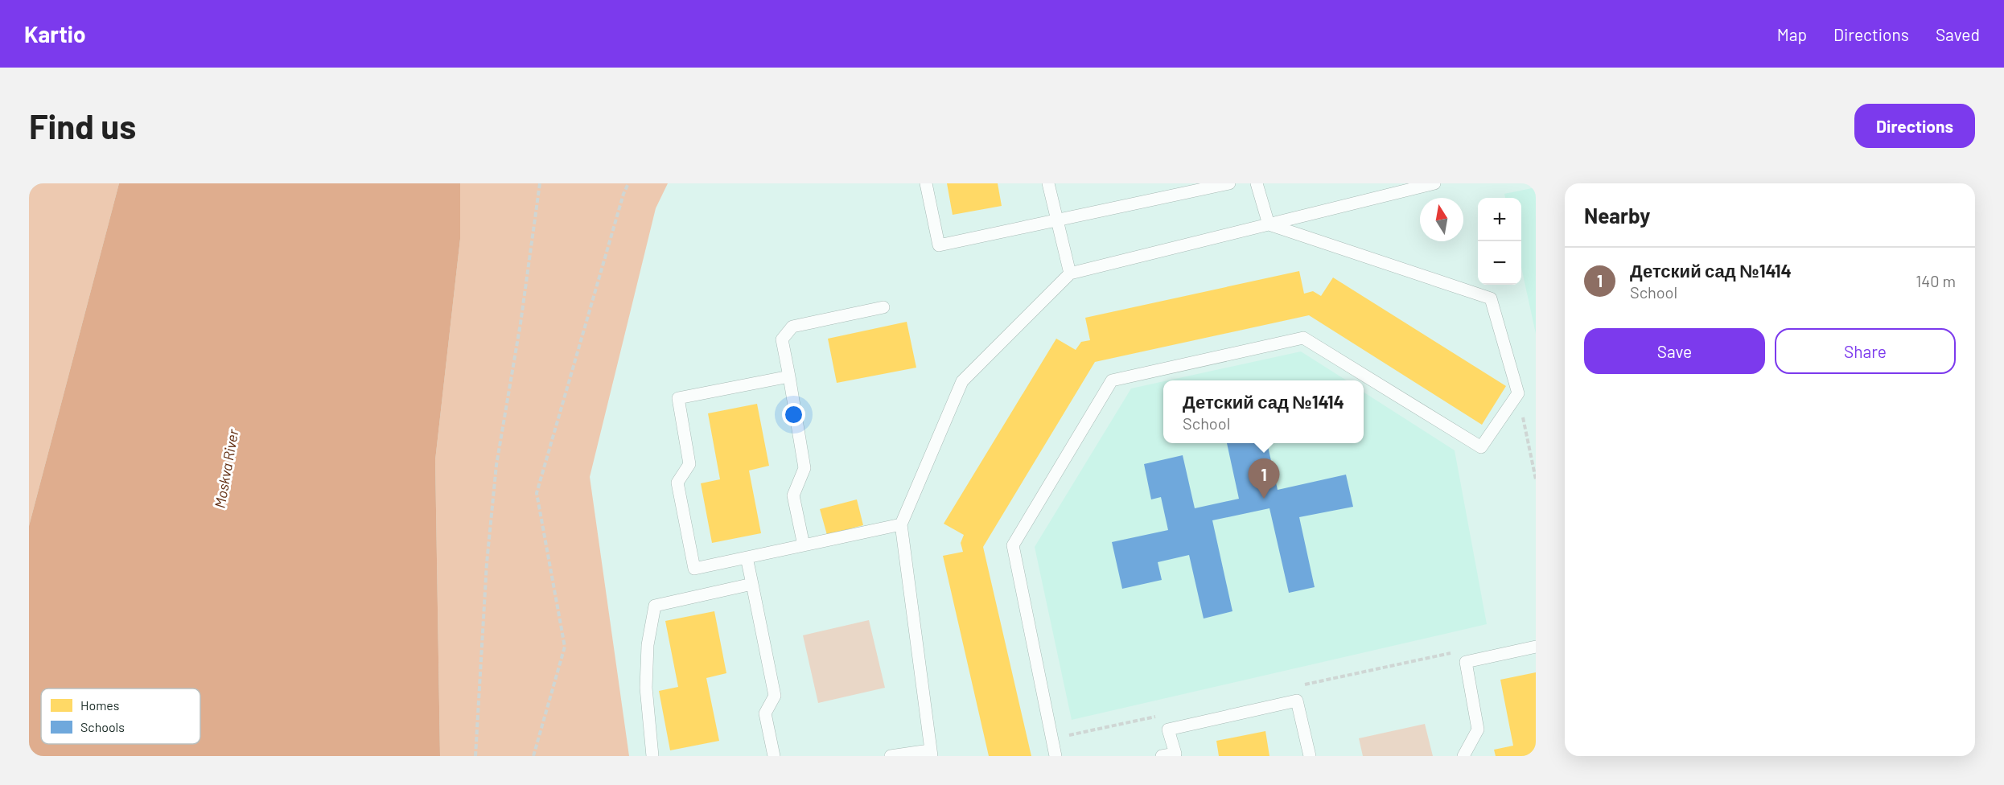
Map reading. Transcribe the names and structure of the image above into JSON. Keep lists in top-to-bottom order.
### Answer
{
  "water": ["Moskva River"],
  "legend": ["Homes", "Schools"],
  "north": "top",
  "page": {
    "header": "Kartio",
    "nav": ["Map", "Directions", "Saved"],
    "buttons": [
      "Directions",
      ["Save", "Share"]
    ],
    "title": "Find us",
    "heading": "Nearby",
    "map_buttons": ["+", "−"],
    "list": [
      {
        "mark": "1",
        "name": "Детский сад №1414",
        "note": "School",
        "value": "140 m"
      }
    ],
    "popup": ["Детский сад №1414", "School"],
    "pins": "1"
  }
}
